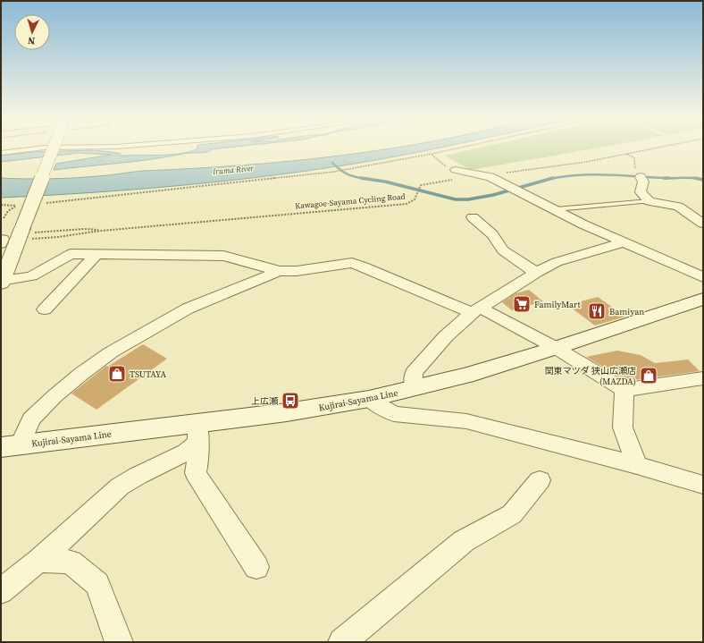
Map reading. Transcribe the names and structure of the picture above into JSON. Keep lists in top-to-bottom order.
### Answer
{
  "streets": {
    "main road": ["Kujirai-Sayama Line"],
    "path": ["Kawagoe-Sayama Cycling Road"]
  },
  "water": ["Iruma River"],
  "places": {
    "supermarket": ["FamilyMart"],
    "restaurant": ["Bamiyan"],
    "shop": ["TSUTAYA", "関東マツダ 狭山広瀬店 (MAZDA)"],
    "bus stop": ["上広瀬"]
  },
  "north": "bottom"
}
